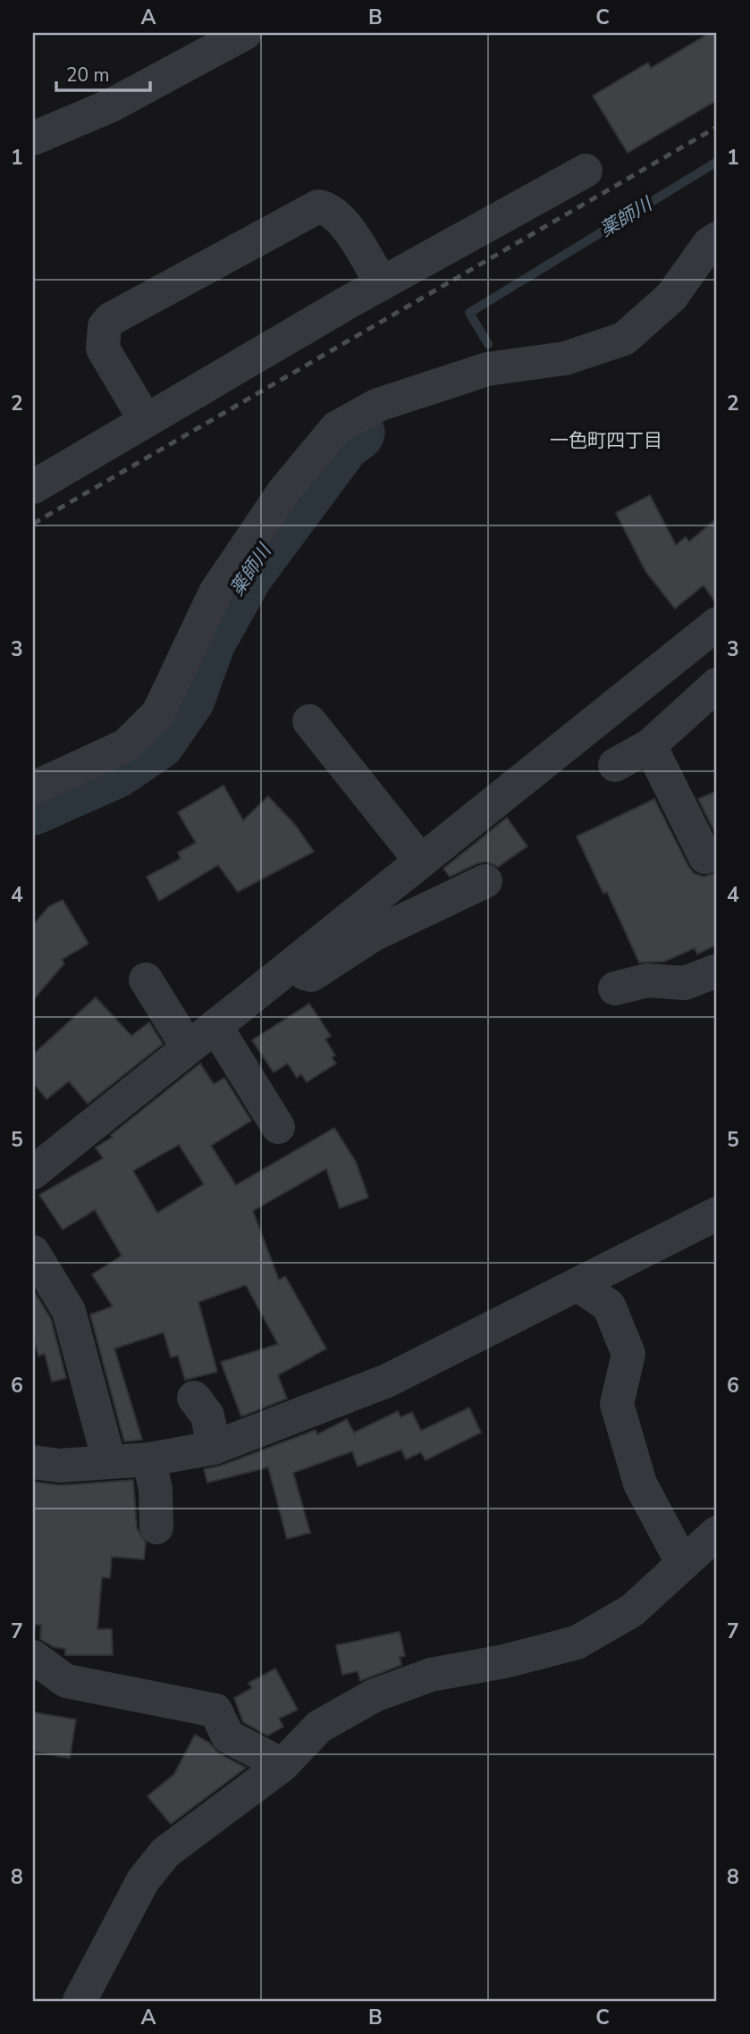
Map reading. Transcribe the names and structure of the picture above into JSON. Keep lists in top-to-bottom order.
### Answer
{
  "districts": ["一色町四丁目"],
  "water": ["薬師川"],
  "scale_bar": "20 m",
  "grid": {
    "columns": ["A", "B", "C"],
    "rows": [
      "1",
      "2",
      "3",
      "4",
      "5",
      "6",
      "7",
      "8"
    ]
  }
}
